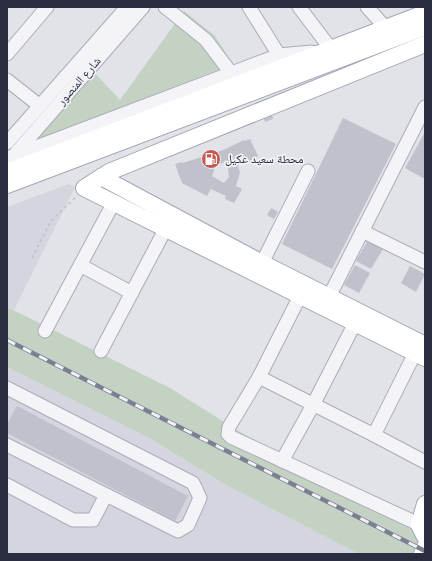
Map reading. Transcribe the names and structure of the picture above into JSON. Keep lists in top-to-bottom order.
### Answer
{
  "streets": {
    "street": ["شارع المنصور"]
  },
  "places": {
    "fuel station": ["محطة سعيد عكيل"]
  }
}
